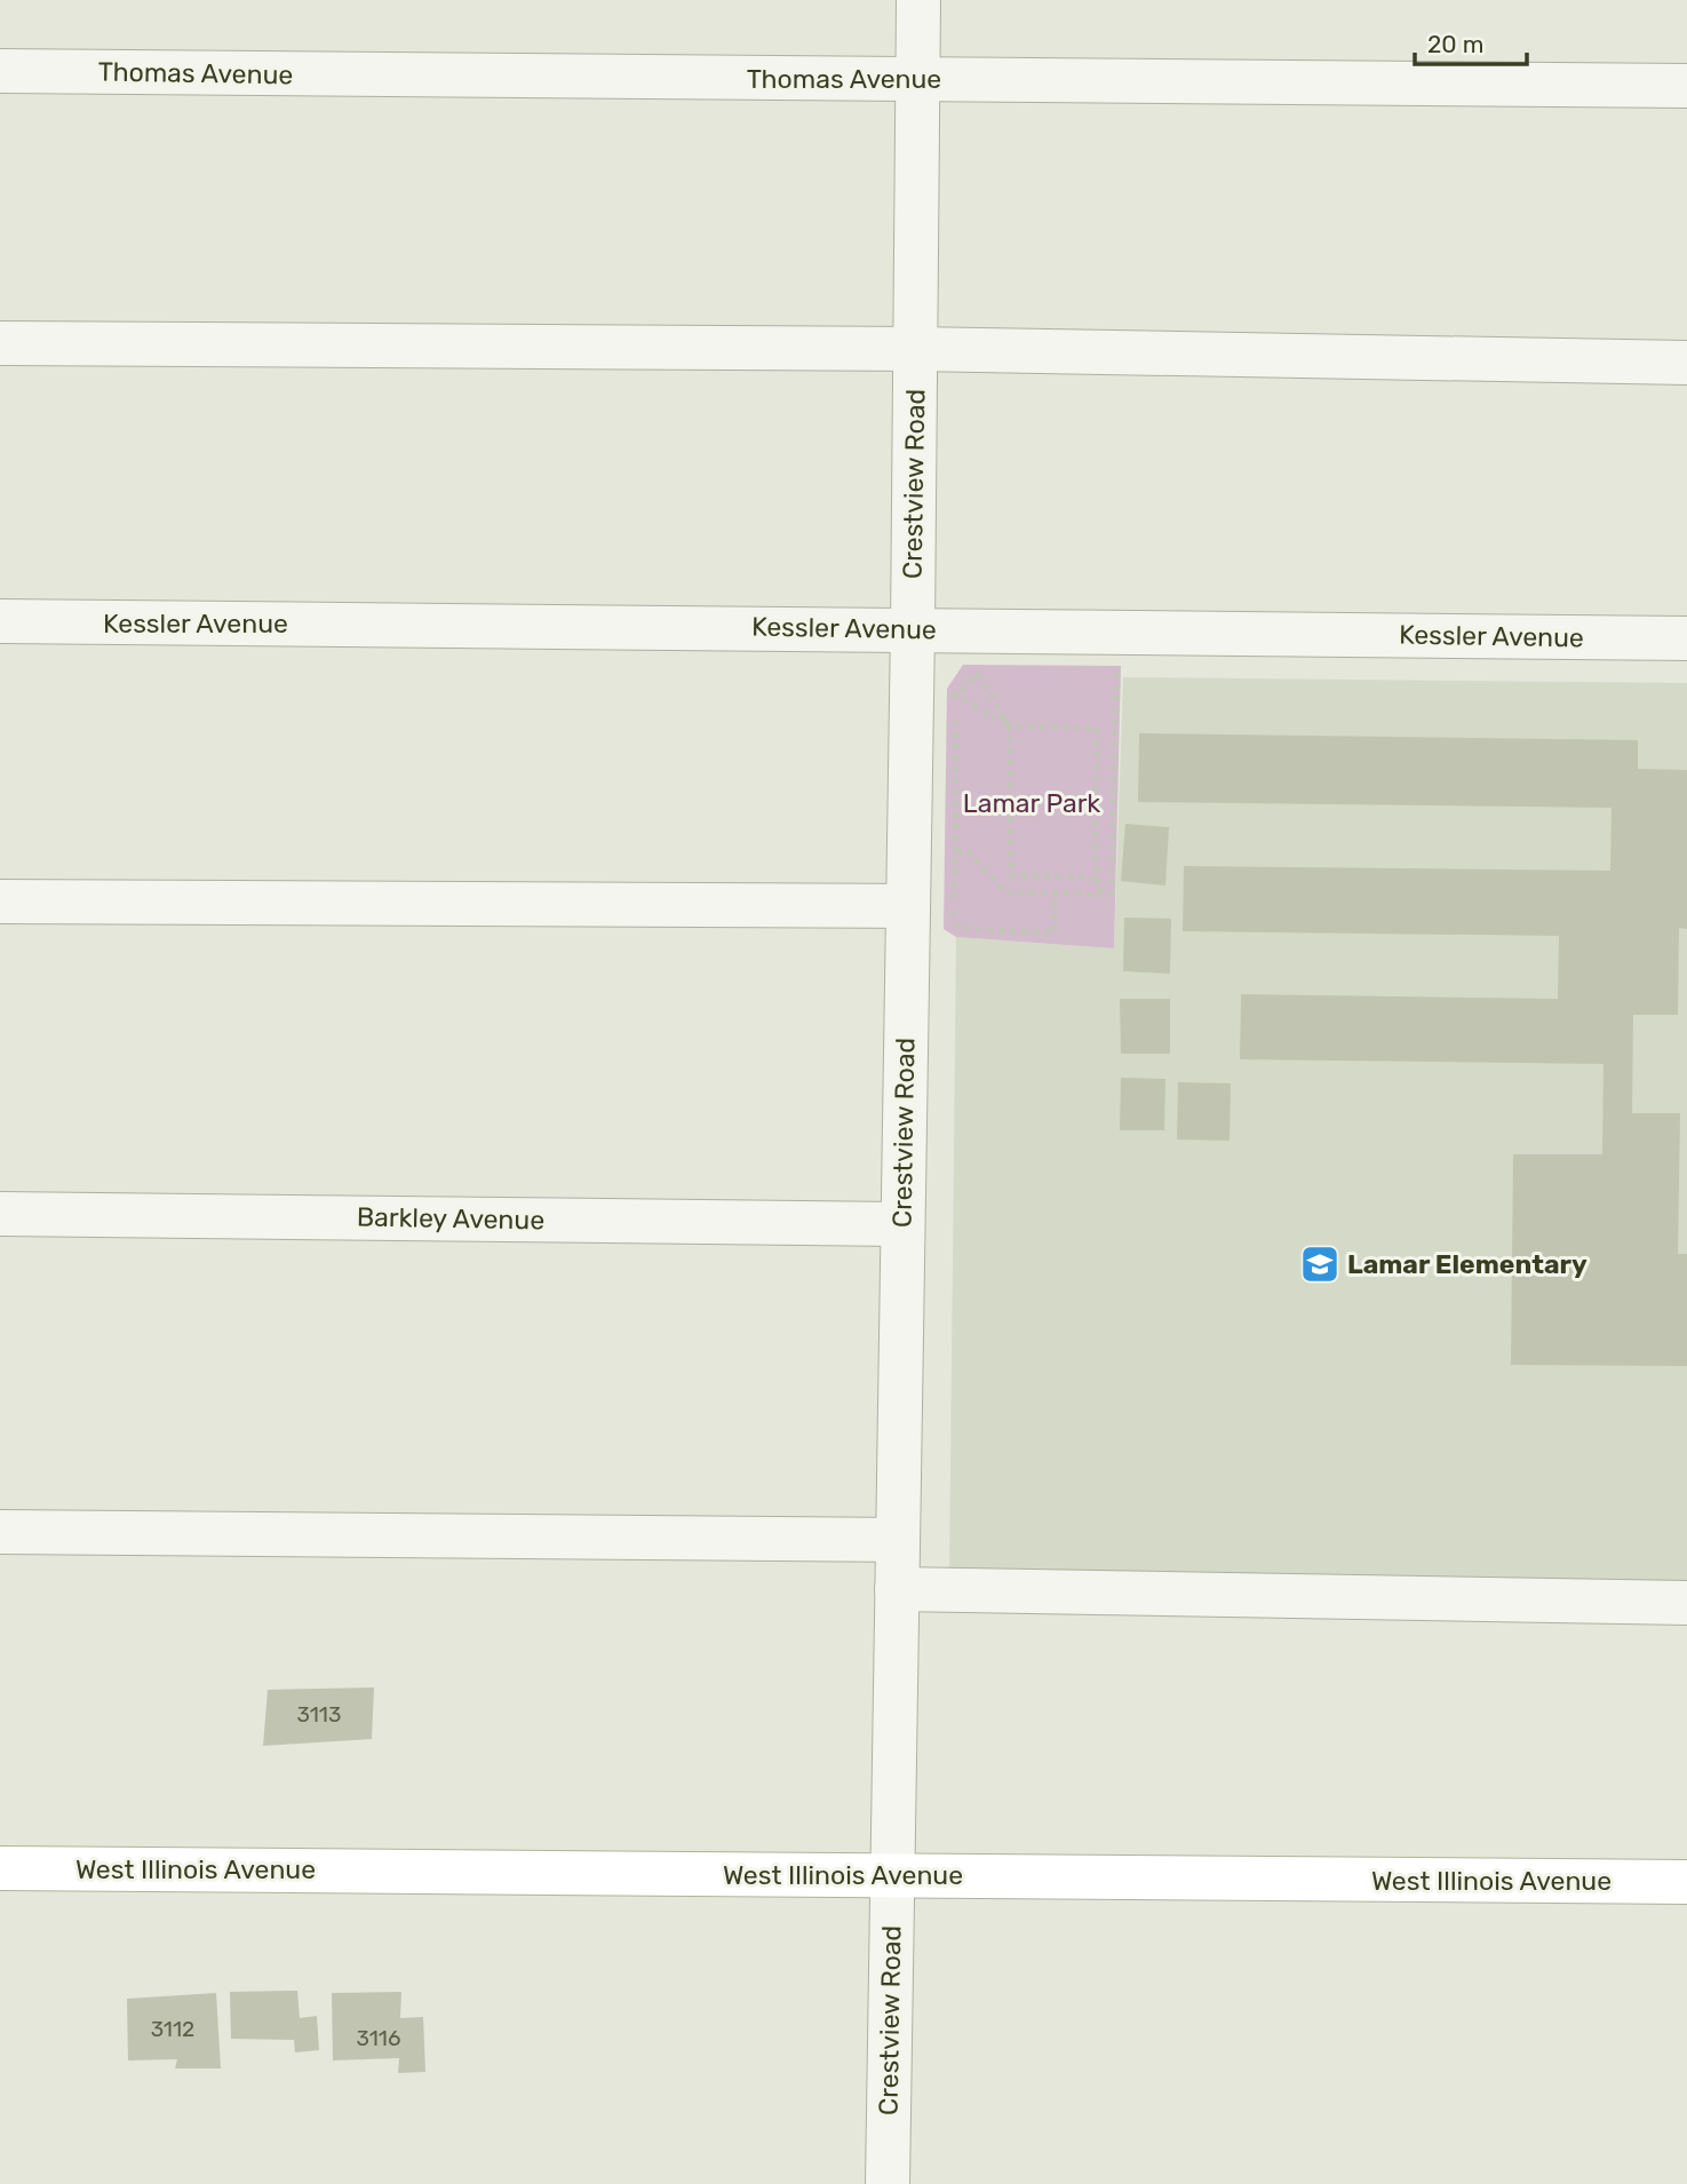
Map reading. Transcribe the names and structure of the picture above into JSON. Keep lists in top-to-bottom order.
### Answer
{
  "streets": {
    "main road": ["West Illinois Avenue"],
    "street": [
      "Thomas Avenue",
      "Crestview Road",
      "Kessler Avenue",
      "Barkley Avenue"
    ]
  },
  "crossings": [
    ["Thomas Avenue", "Crestview Road"],
    ["Crestview Road", "Kessler Avenue"],
    ["Crestview Road", "Barkley Avenue"],
    ["Crestview Road", "West Illinois Avenue"]
  ],
  "parks": ["Lamar Park"],
  "places": {
    "school or university": ["Lamar Elementary"]
  },
  "house_numbers": ["3113", "3112", "3116"],
  "scale_bar": "20 m"
}
